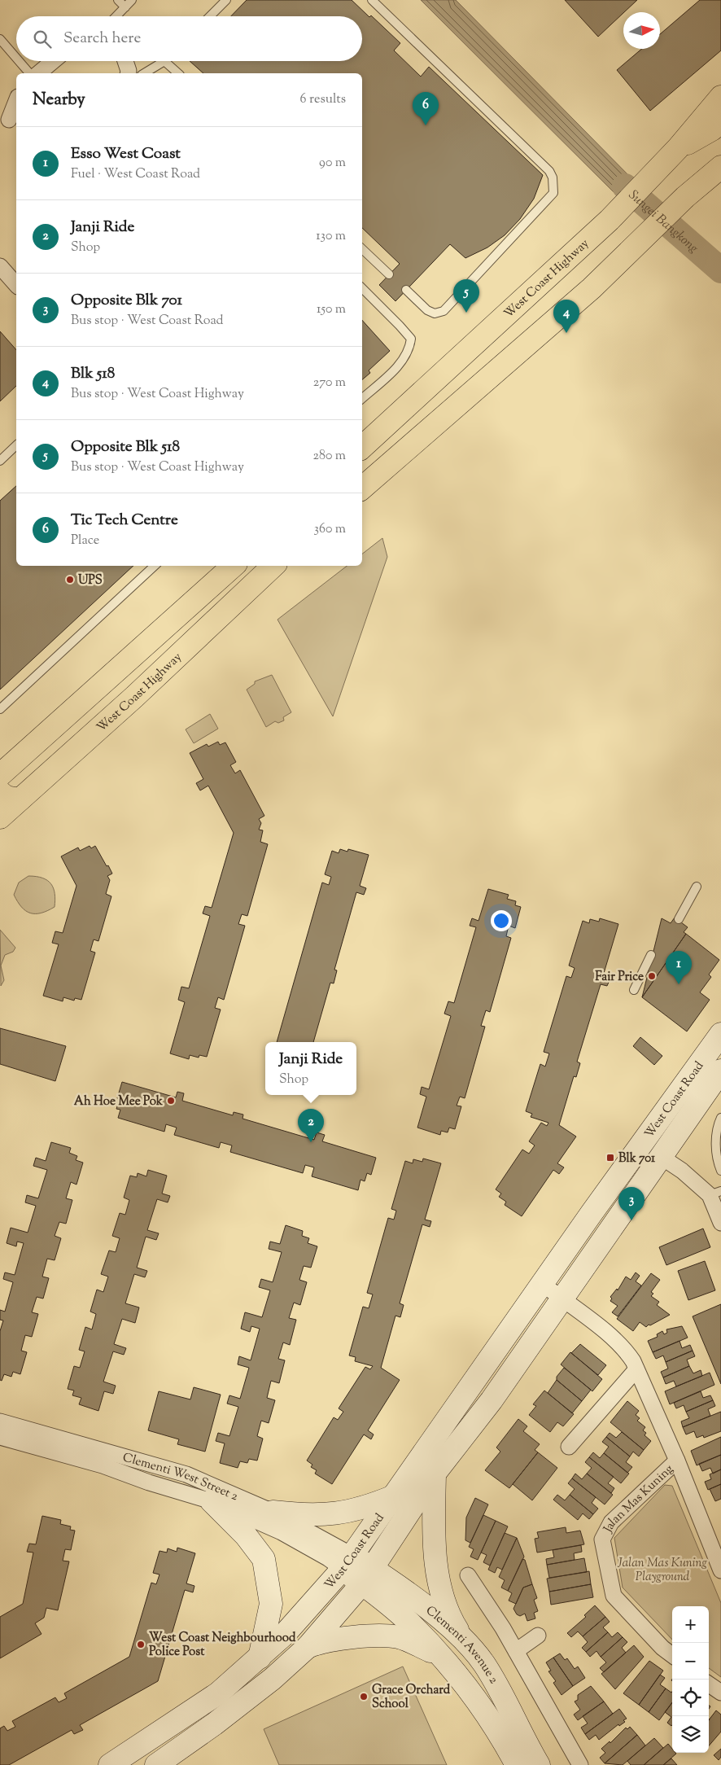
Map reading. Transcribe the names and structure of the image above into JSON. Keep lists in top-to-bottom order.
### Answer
{
  "streets": {
    "highway": ["West Coast Highway"],
    "main road": ["West Coast Road", "Clementi Avenue 2"],
    "street": ["Clementi West Street 2", "Jalan Mas Kuning"]
  },
  "crossings": [
    ["West Coast Road", "Clementi West Street 2"],
    ["West Coast Road", "Jalan Mas Kuning"],
    ["West Coast Road", "Clementi Avenue 2"],
    ["Clementi West Street 2", "Clementi Avenue 2"]
  ],
  "water": ["Sungei Bangkong"],
  "parks": ["Jalan Mas Kuning Playground"],
  "places": {
    "other": [
      "UPS",
      "Fair Price",
      "Ah Hoe Mee Pok",
      "West Coast Neighbourhood Police Post",
      "Grace Orchard School"
    ],
    "transit": ["Blk 701"]
  },
  "north": "right",
  "page": {
    "search": "Search here",
    "heading": ["Nearby", "6 results"],
    "pins": [
      "6",
      "5",
      "4",
      "1",
      "2",
      "3"
    ],
    "list": [
      {
        "mark": "1",
        "name": "Esso West Coast",
        "note": "Fuel · West Coast Road",
        "value": "90 m"
      },
      {
        "mark": "2",
        "name": "Janji Ride",
        "note": "Shop",
        "value": "130 m"
      },
      {
        "mark": "3",
        "name": "Opposite Blk 701",
        "note": "Bus stop · West Coast Road",
        "value": "150 m"
      },
      {
        "mark": "4",
        "name": "Blk 518",
        "note": "Bus stop · West Coast Highway",
        "value": "270 m"
      },
      {
        "mark": "5",
        "name": "Opposite Blk 518",
        "note": "Bus stop · West Coast Highway",
        "value": "280 m"
      },
      {
        "mark": "6",
        "name": "Tic Tech Centre",
        "note": "Place",
        "value": "360 m"
      }
    ],
    "popup": ["Janji Ride", "Shop"],
    "map_buttons": ["+", "−"]
  }
}
